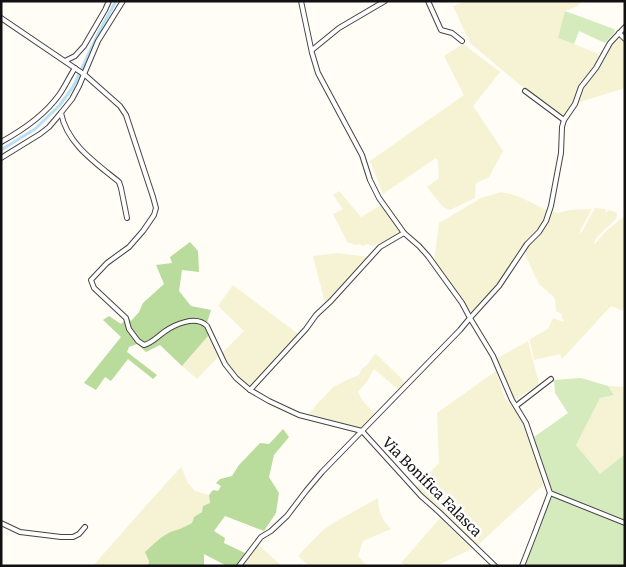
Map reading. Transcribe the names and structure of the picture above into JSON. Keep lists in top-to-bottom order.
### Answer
{
  "streets": {
    "street": ["Via Bonifica Falasca"]
  }
}
